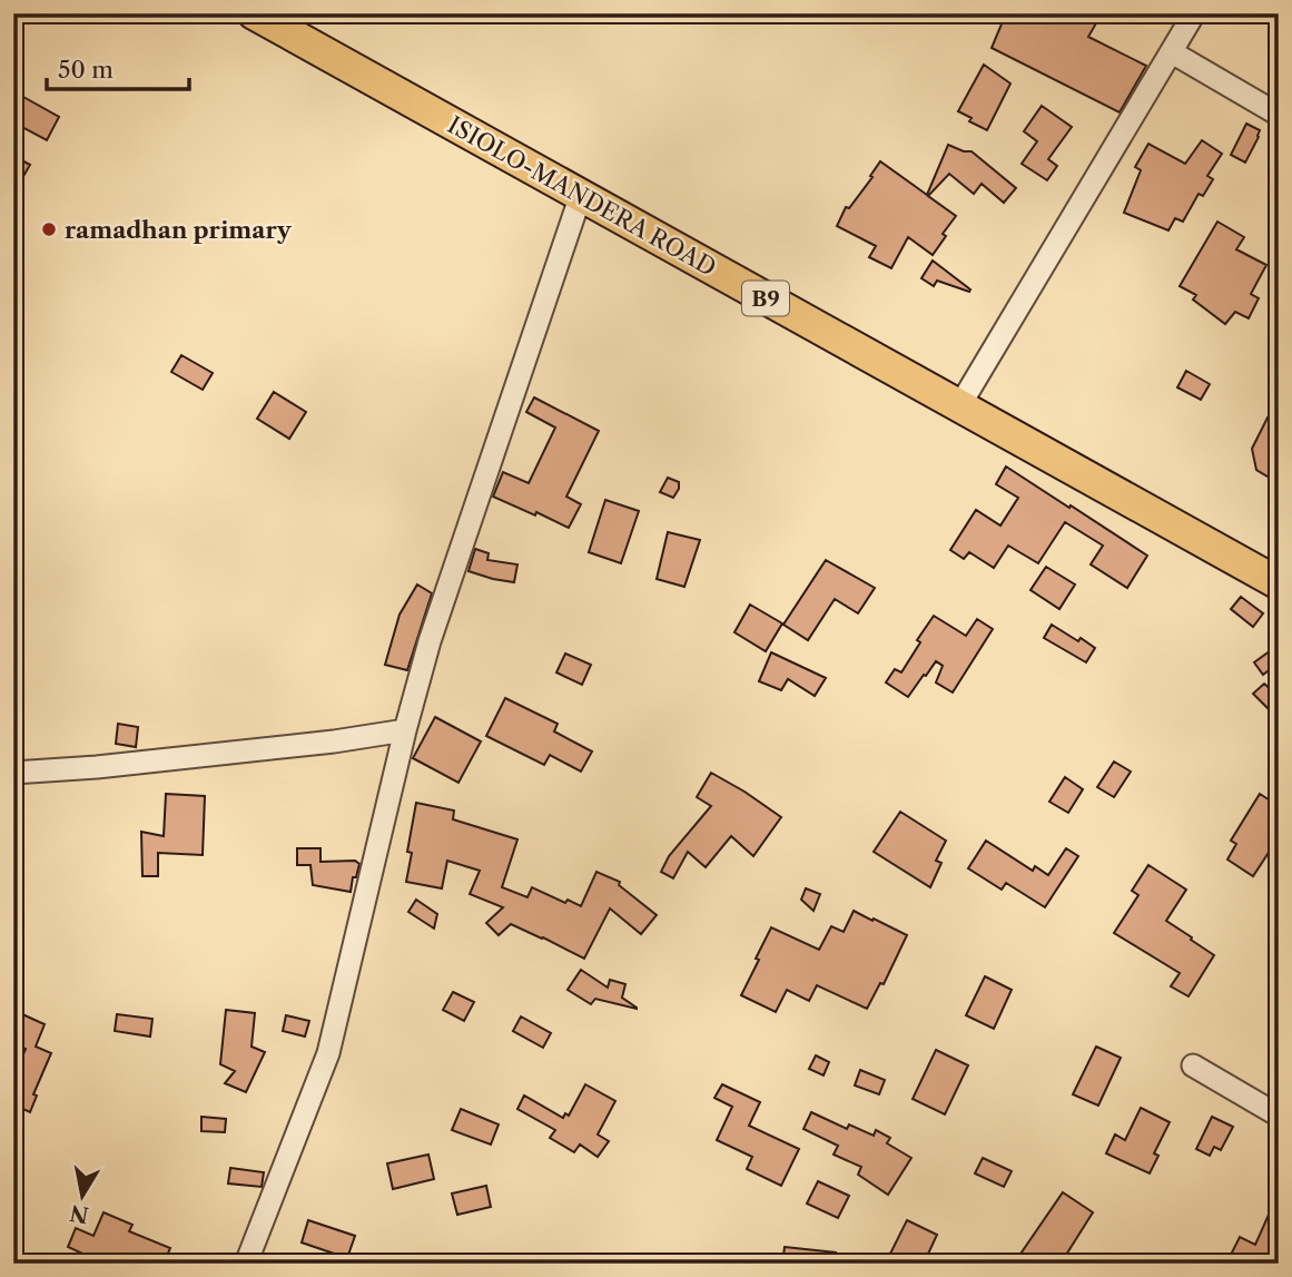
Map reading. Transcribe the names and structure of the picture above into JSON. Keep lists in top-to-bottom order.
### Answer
{
  "streets": {
    "highway": ["ISIOLO-MANDERA ROAD", "B9"]
  },
  "places": ["ramadhan primary"],
  "scale_bar": "50 m",
  "north": "bottom"
}
